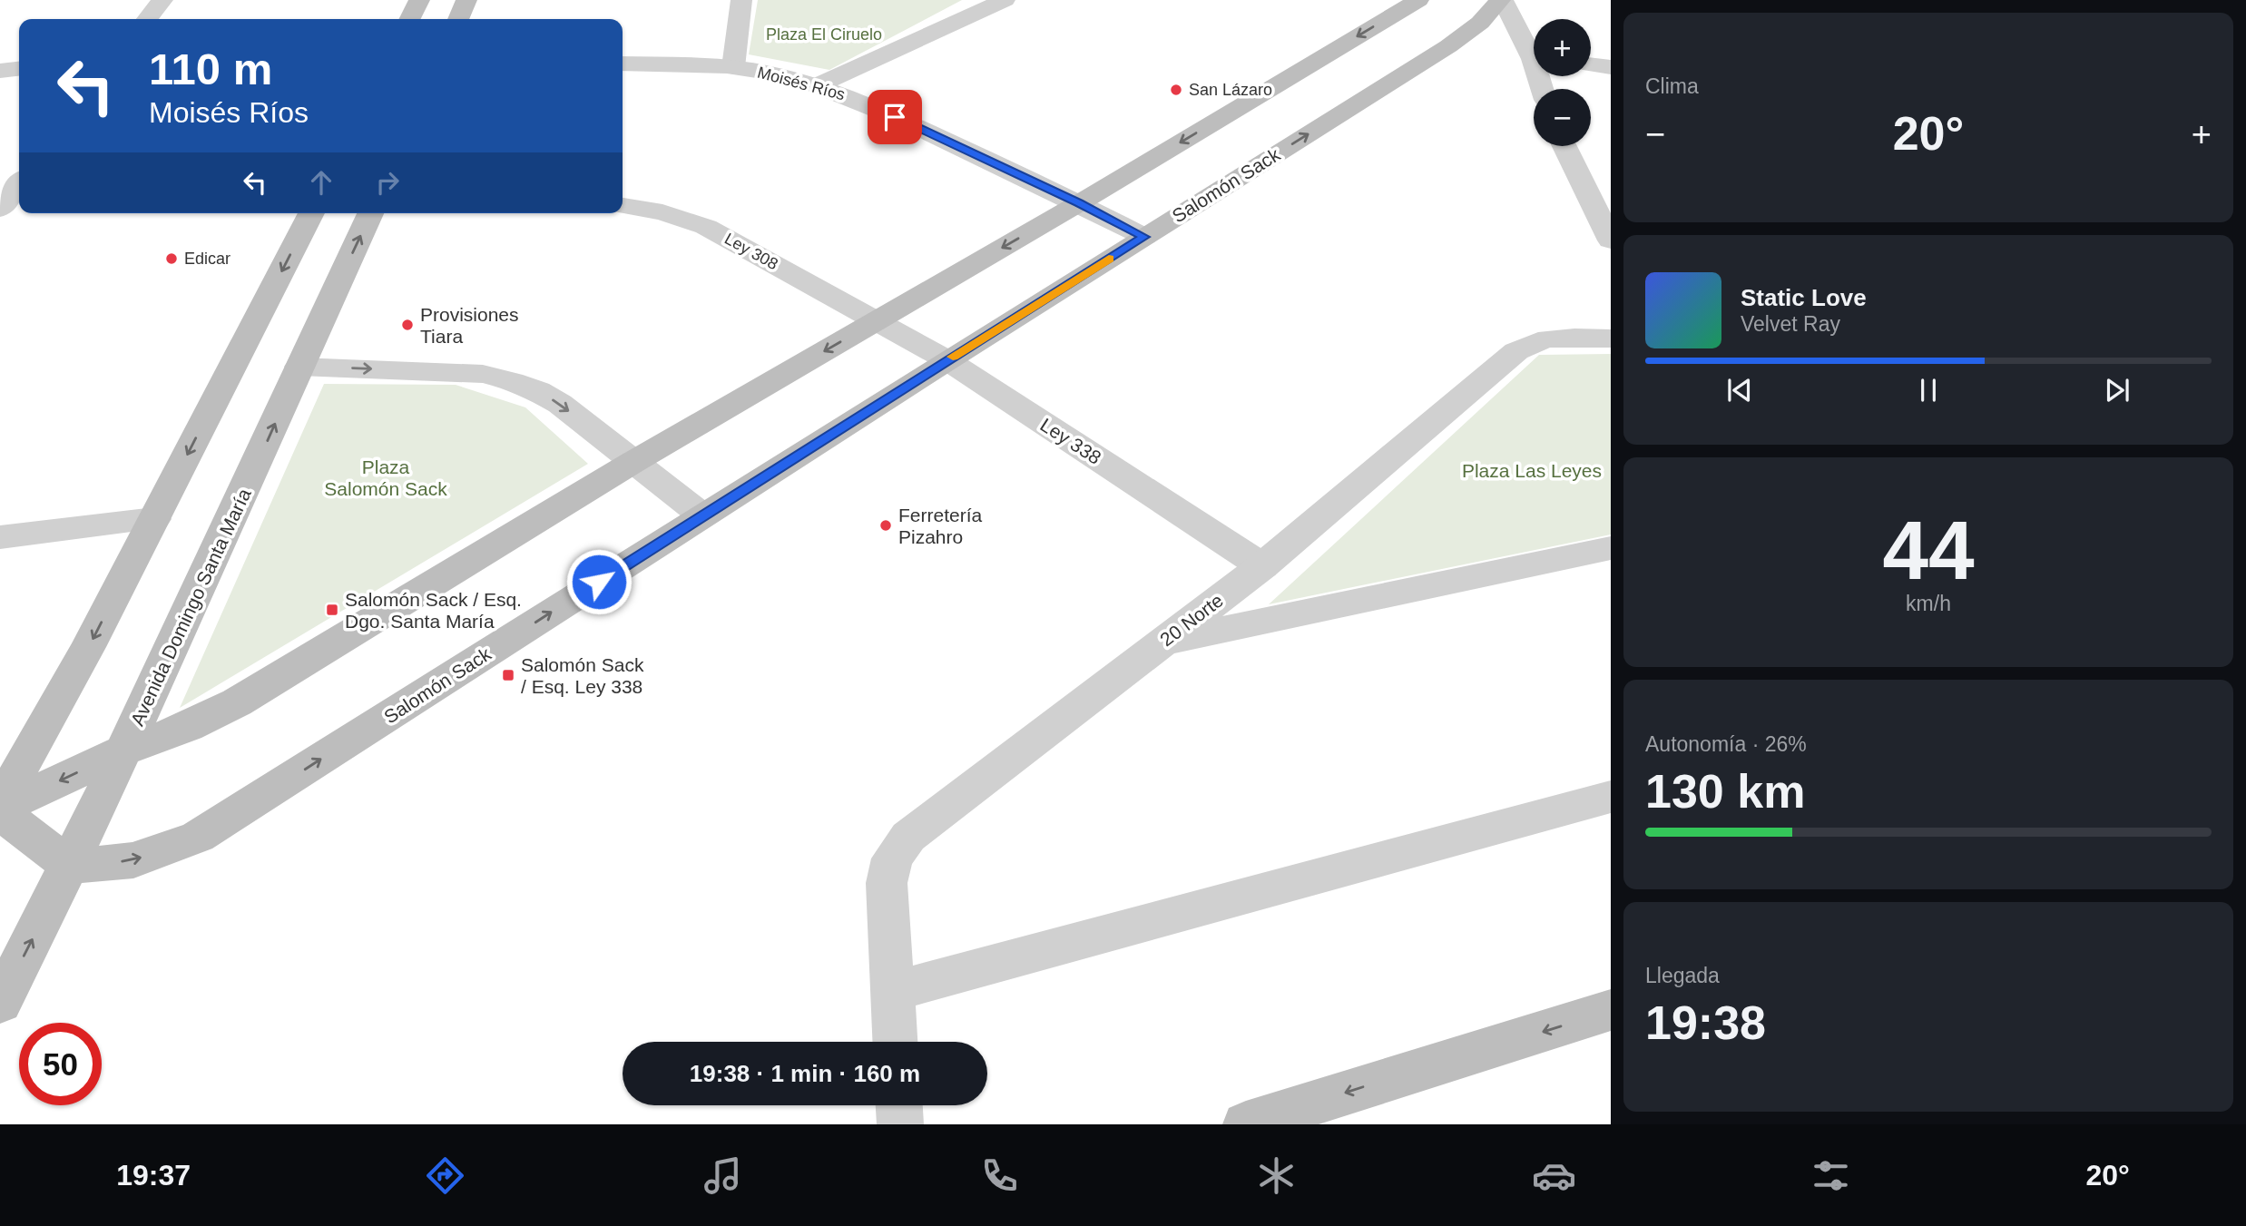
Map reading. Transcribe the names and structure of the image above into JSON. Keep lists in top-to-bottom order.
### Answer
{
  "streets": {
    "main road": ["Salomón Sack", "Avenida Domingo Santa María"],
    "street": [
      "Moisés Ríos",
      "Ley 308",
      "Ley 338",
      "20 Norte"
    ]
  },
  "crossings": [
    ["Moisés Ríos", "Salomón Sack"],
    ["Salomón Sack", "Ley 338"],
    ["Salomón Sack", "Avenida Domingo Santa María"],
    ["Ley 308", "Ley 338"],
    ["Ley 338", "20 Norte"]
  ],
  "parks": ["Plaza El Ciruelo", "Plaza Salomón Sack", "Plaza Las Leyes"],
  "places": {
    "other": [
      "San Lázaro",
      "Edicar",
      "Provisiones Tiara",
      "Ferretería Pizahro"
    ],
    "transit": ["Salomón Sack / Esq. Dgo. Santa María", "Salomón Sack / Esq. Ley 338"]
  },
  "page": {
    "tile": [
      "Clima",
      ["44", "km/h"],
      ["Autonomía · 26%", "130 km"],
      ["Llegada", "19:38"]
    ],
    "map_buttons": ["+", "−"],
    "turn": ["110 m", "Moisés Ríos"],
    "heat": ["−", "20°", "+"],
    "song": ["Static Love", "Velvet Ray"],
    "limit": "50",
    "trip": "19:38 · 1 min · 160 m",
    "tabs": ["19:37", "20°"]
  }
}
